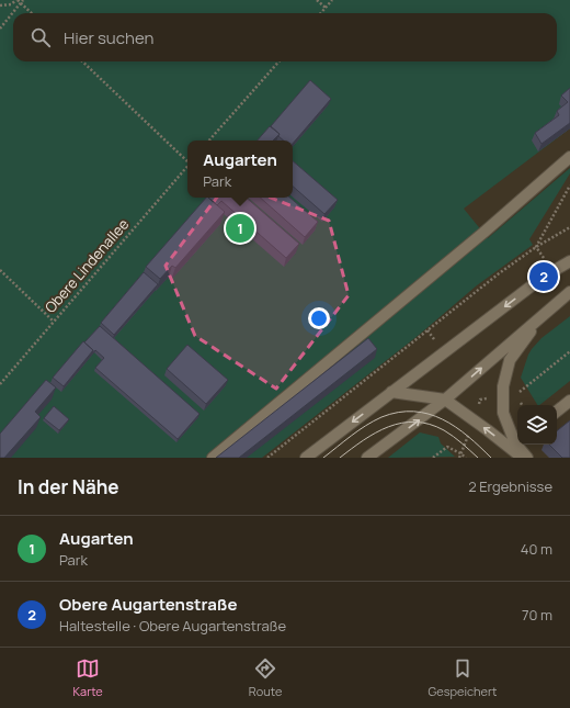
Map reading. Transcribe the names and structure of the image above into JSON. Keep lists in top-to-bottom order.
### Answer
{
  "streets": {
    "path": ["Obere Lindenallee"]
  },
  "page": {
    "search": "Hier suchen",
    "popup": ["Augarten", "Park"],
    "pins": ["1", "2"],
    "heading": ["In der Nähe", "2 Ergebnisse"],
    "list": [
      {
        "mark": "1",
        "name": "Augarten",
        "note": "Park",
        "value": "40 m"
      },
      {
        "mark": "2",
        "name": "Obere Augartenstraße",
        "note": "Haltestelle · Obere Augartenstraße",
        "value": "70 m"
      }
    ],
    "nav": ["Karte", "Route", "Gespeichert"]
  }
}
